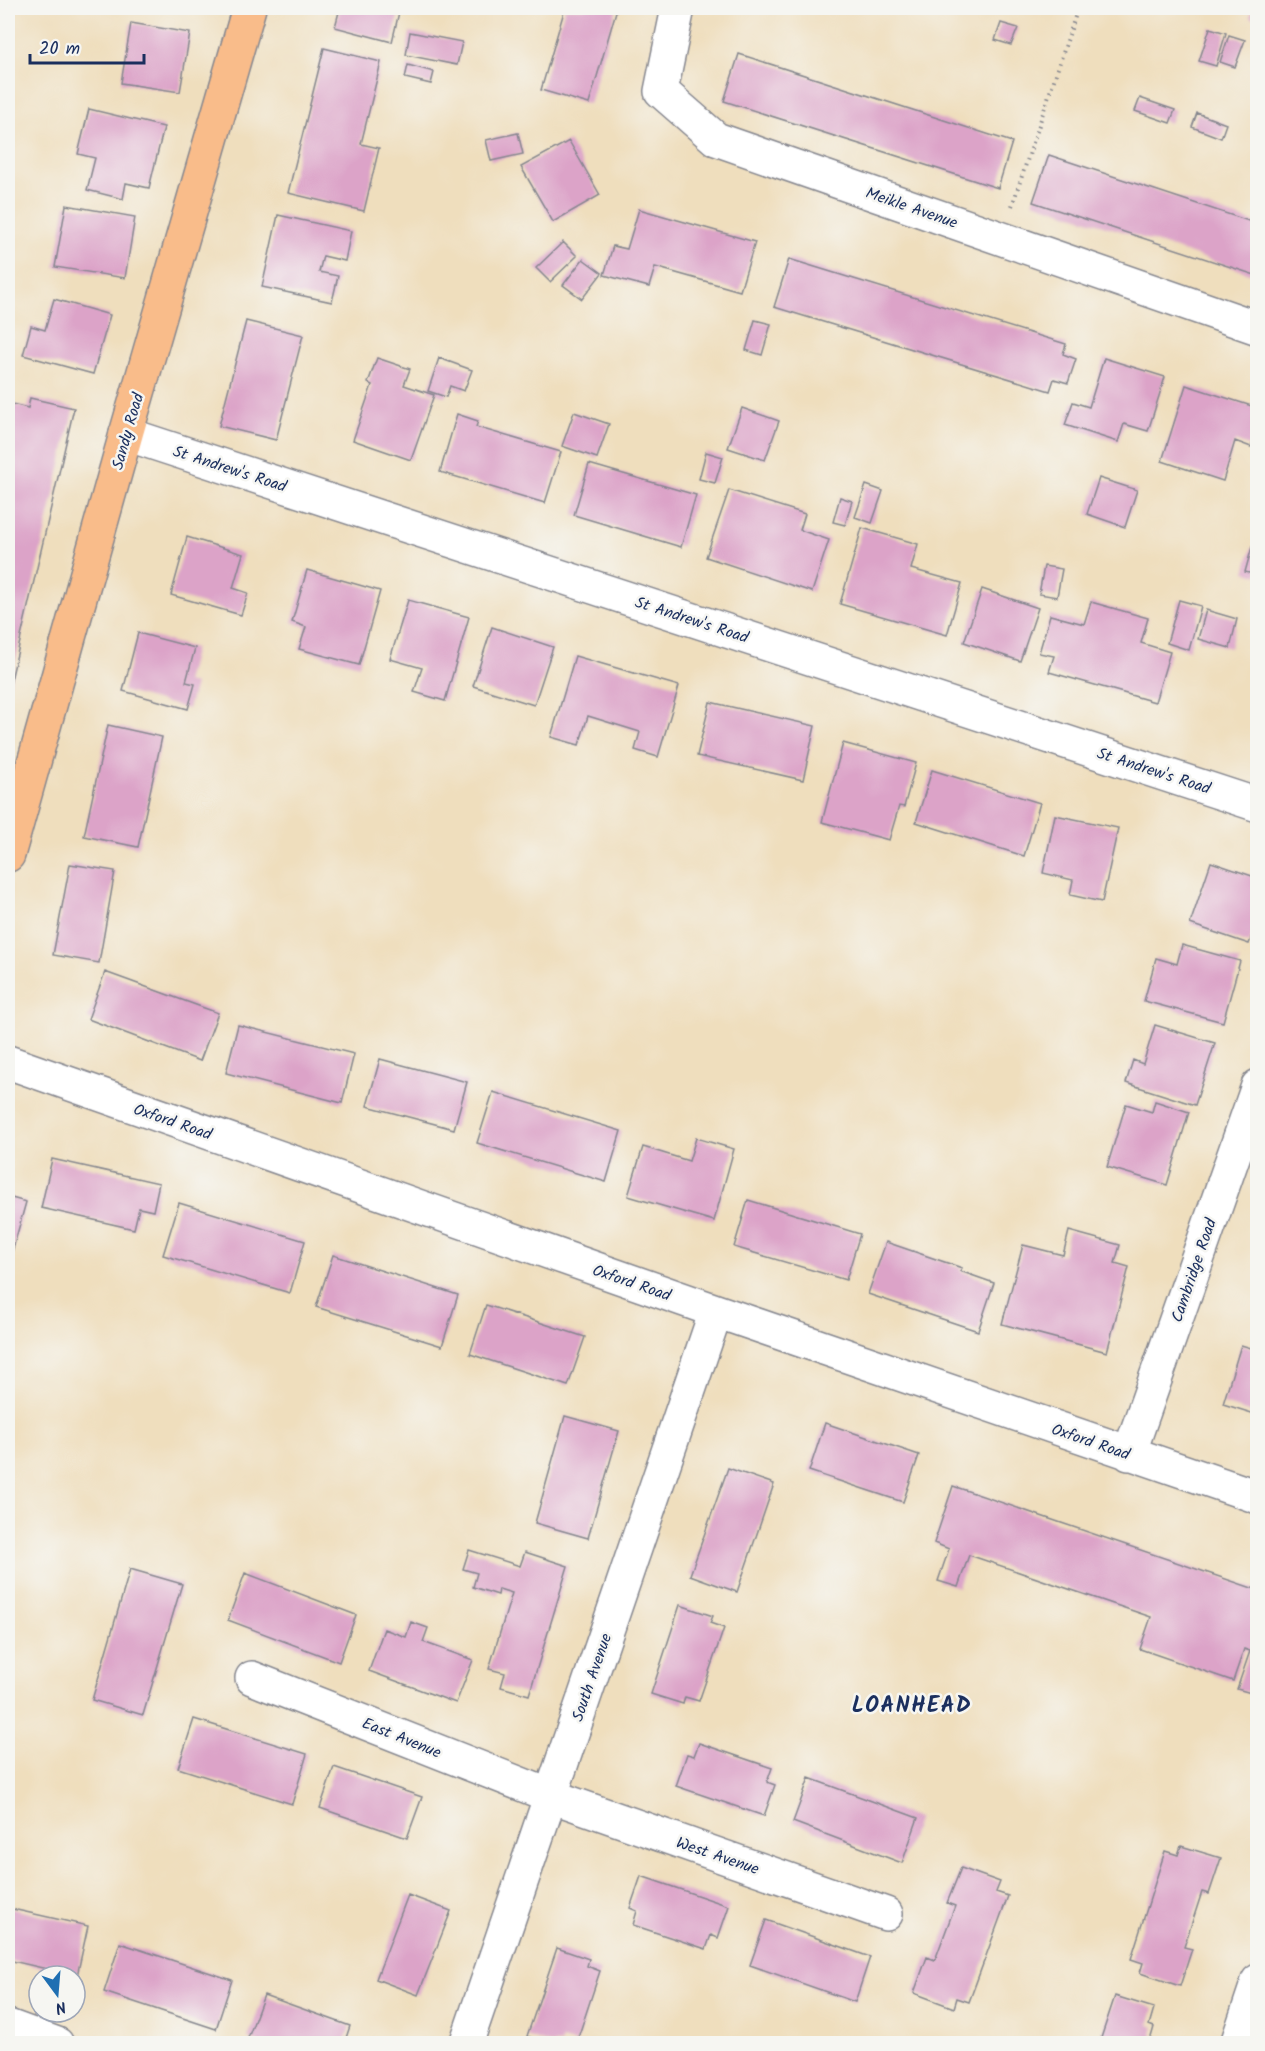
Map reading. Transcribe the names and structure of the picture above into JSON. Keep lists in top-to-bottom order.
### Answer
{
  "streets": {
    "main road": ["Sandy Road"],
    "street": [
      "Meikle Avenue",
      "St Andrew's Road",
      "Oxford Road",
      "Cambridge Road",
      "South Avenue",
      "East Avenue",
      "West Avenue"
    ]
  },
  "crossings": [
    ["Sandy Road", "St Andrew's Road"],
    ["Oxford Road", "Cambridge Road"],
    ["Oxford Road", "South Avenue"],
    ["South Avenue", "East Avenue"],
    ["South Avenue", "West Avenue"],
    ["East Avenue", "West Avenue"]
  ],
  "districts": ["LOANHEAD"],
  "scale_bar": "20 m",
  "north": "bottom"
}
